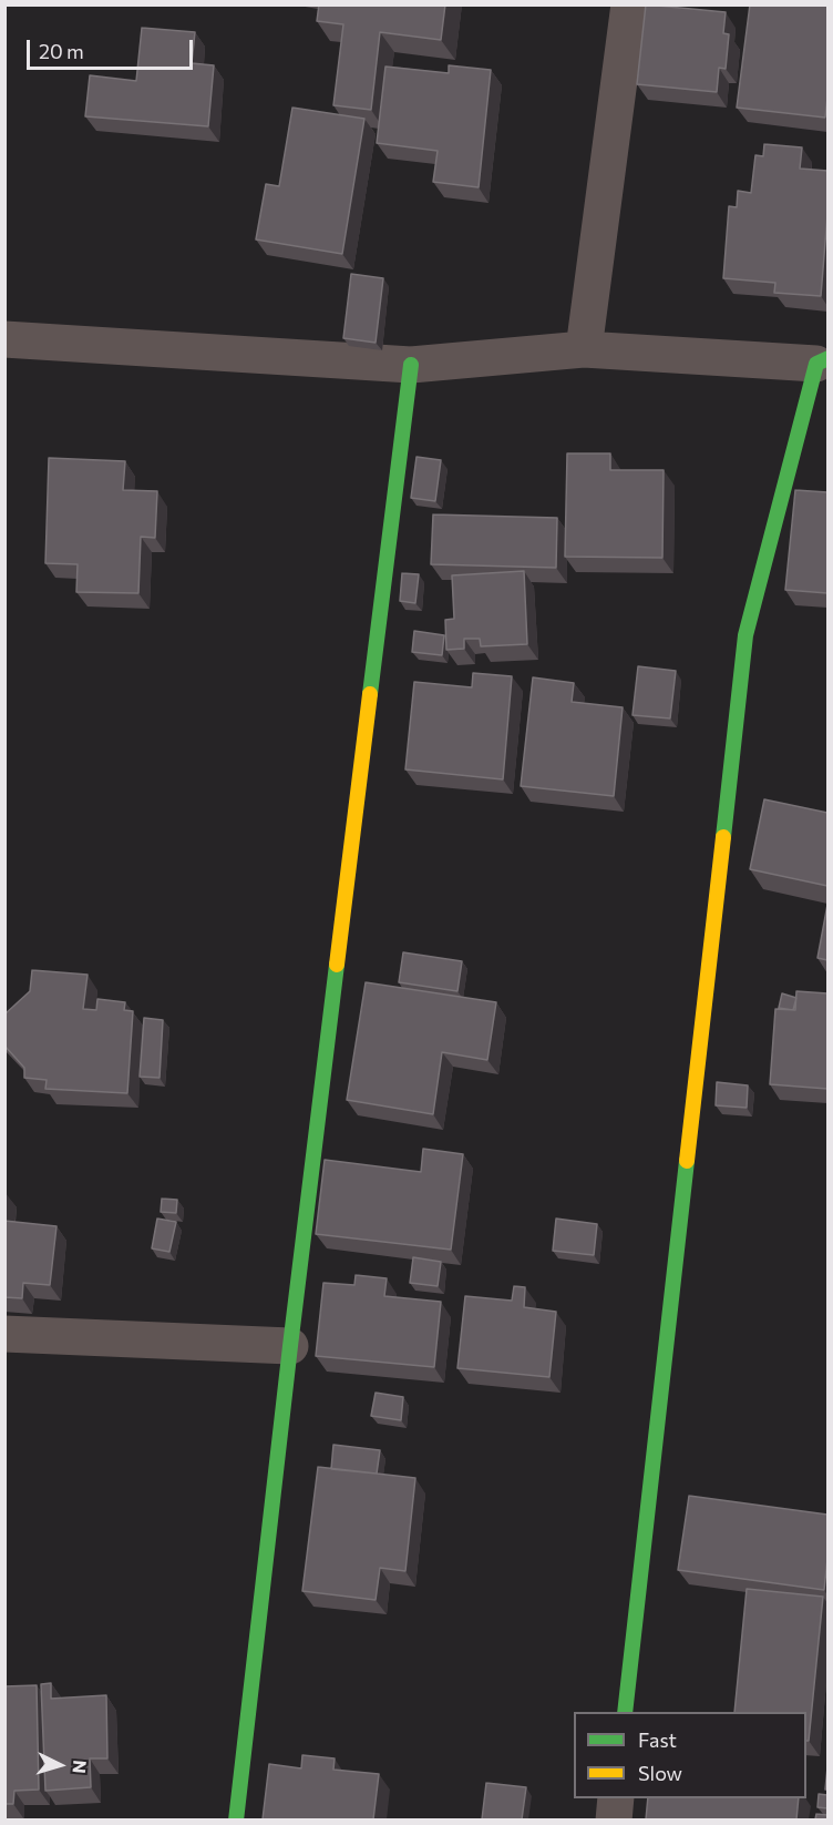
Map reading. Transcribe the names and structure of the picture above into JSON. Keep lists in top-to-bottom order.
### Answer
{
  "legend": ["Fast", "Slow"],
  "scale_bar": "20 m",
  "north": "right"
}
